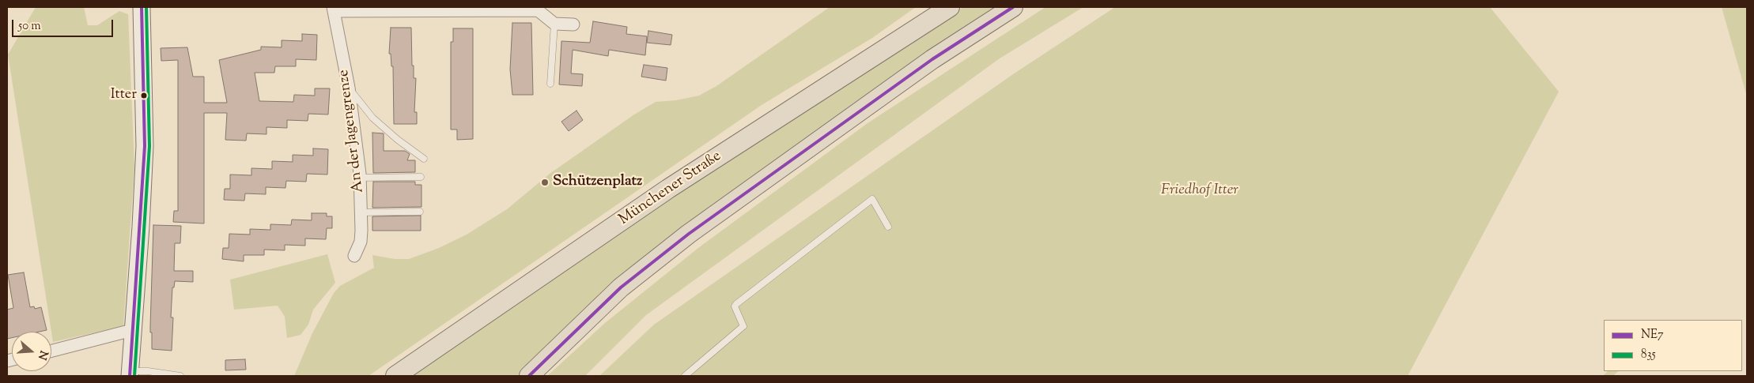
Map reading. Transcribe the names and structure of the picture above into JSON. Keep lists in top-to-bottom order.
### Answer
{
  "streets": {
    "main road": ["Münchener Straße"],
    "street": ["An der Jagengrenze"]
  },
  "parks": ["Friedhof Itter"],
  "places": ["Itter", "Schützenplatz"],
  "lines": ["transit line NE7", "transit line 835"],
  "legend": ["NE7", "835"],
  "scale_bar": "50 m",
  "north": "right"
}
